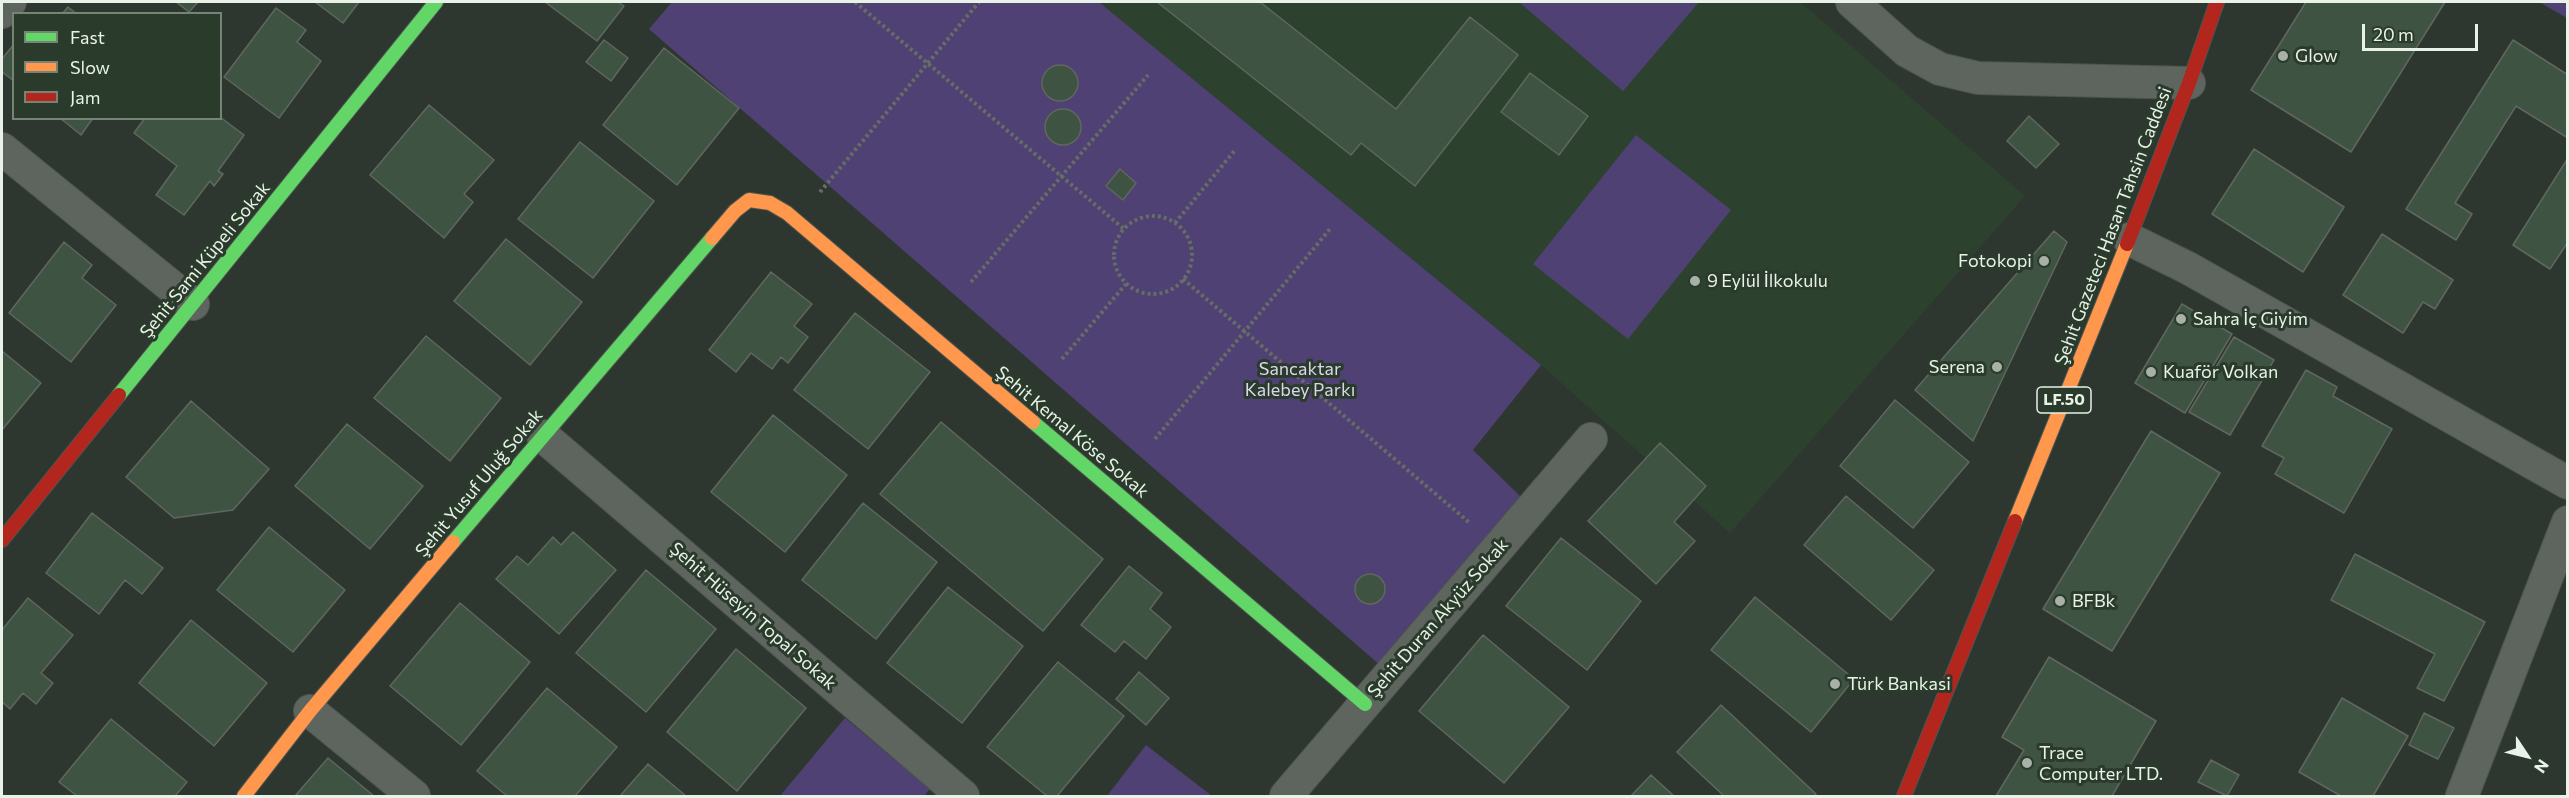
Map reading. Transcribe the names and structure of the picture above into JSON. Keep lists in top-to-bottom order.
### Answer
{
  "streets": {
    "street": [
      "Şehit Gazeteci Hasan Tahsin Caddesi",
      "Şehit Sami Küpeli Sokak",
      "LF.50",
      "Şehit Kemal Köse Sokak",
      "Şehit Yusuf Uluğ Sokak",
      "Şehit Hüseyin Topal Sokak",
      "Şehit Duran Akyüz Sokak"
    ]
  },
  "crossings": [
    ["Şehit Kemal Köse Sokak", "Şehit Yusuf Uluğ Sokak"],
    ["Şehit Kemal Köse Sokak", "Şehit Duran Akyüz Sokak"],
    ["Şehit Yusuf Uluğ Sokak", "Şehit Hüseyin Topal Sokak"]
  ],
  "parks": ["Sancaktar Kalebey Parkı"],
  "places": [
    "Glow",
    "Fotokopi",
    "9 Eylül İlkokulu",
    "Sahra İç Giyim",
    "Serena",
    "Kuaför Volkan",
    "BFBk",
    "Türk Bankasi",
    "Trace Computer LTD."
  ],
  "legend": ["Fast", "Slow", "Jam"],
  "scale_bar": "20 m",
  "north": "bottom right"
}
